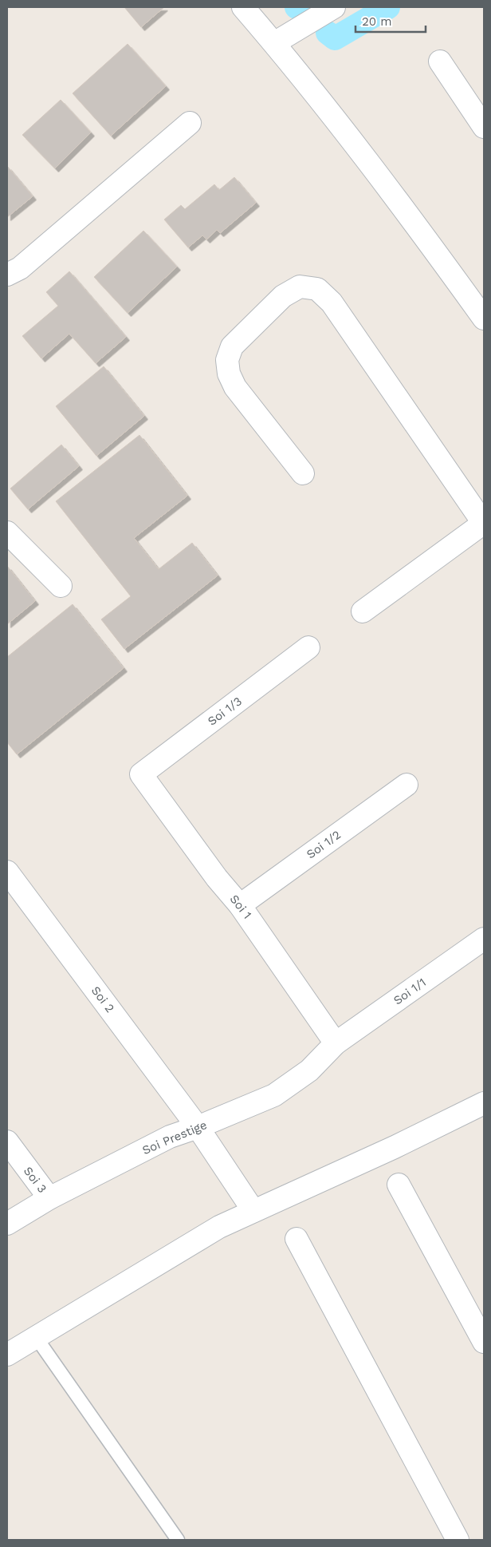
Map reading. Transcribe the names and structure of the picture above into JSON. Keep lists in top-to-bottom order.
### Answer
{
  "streets": {
    "street": [
      "Soi 1/3",
      "Soi 1/2",
      "Soi 1",
      "Soi 1/1",
      "Soi 2",
      "Soi Prestige",
      "Soi 3"
    ]
  },
  "crossings": [
    ["Soi 1/3", "Soi 1"],
    ["Soi 1/2", "Soi 1"],
    ["Soi 1", "Soi 1/1"],
    ["Soi 1", "Soi Prestige"],
    ["Soi 1/1", "Soi Prestige"],
    ["Soi 2", "Soi Prestige"],
    ["Soi Prestige", "Soi 3"]
  ],
  "scale_bar": "20 m"
}
